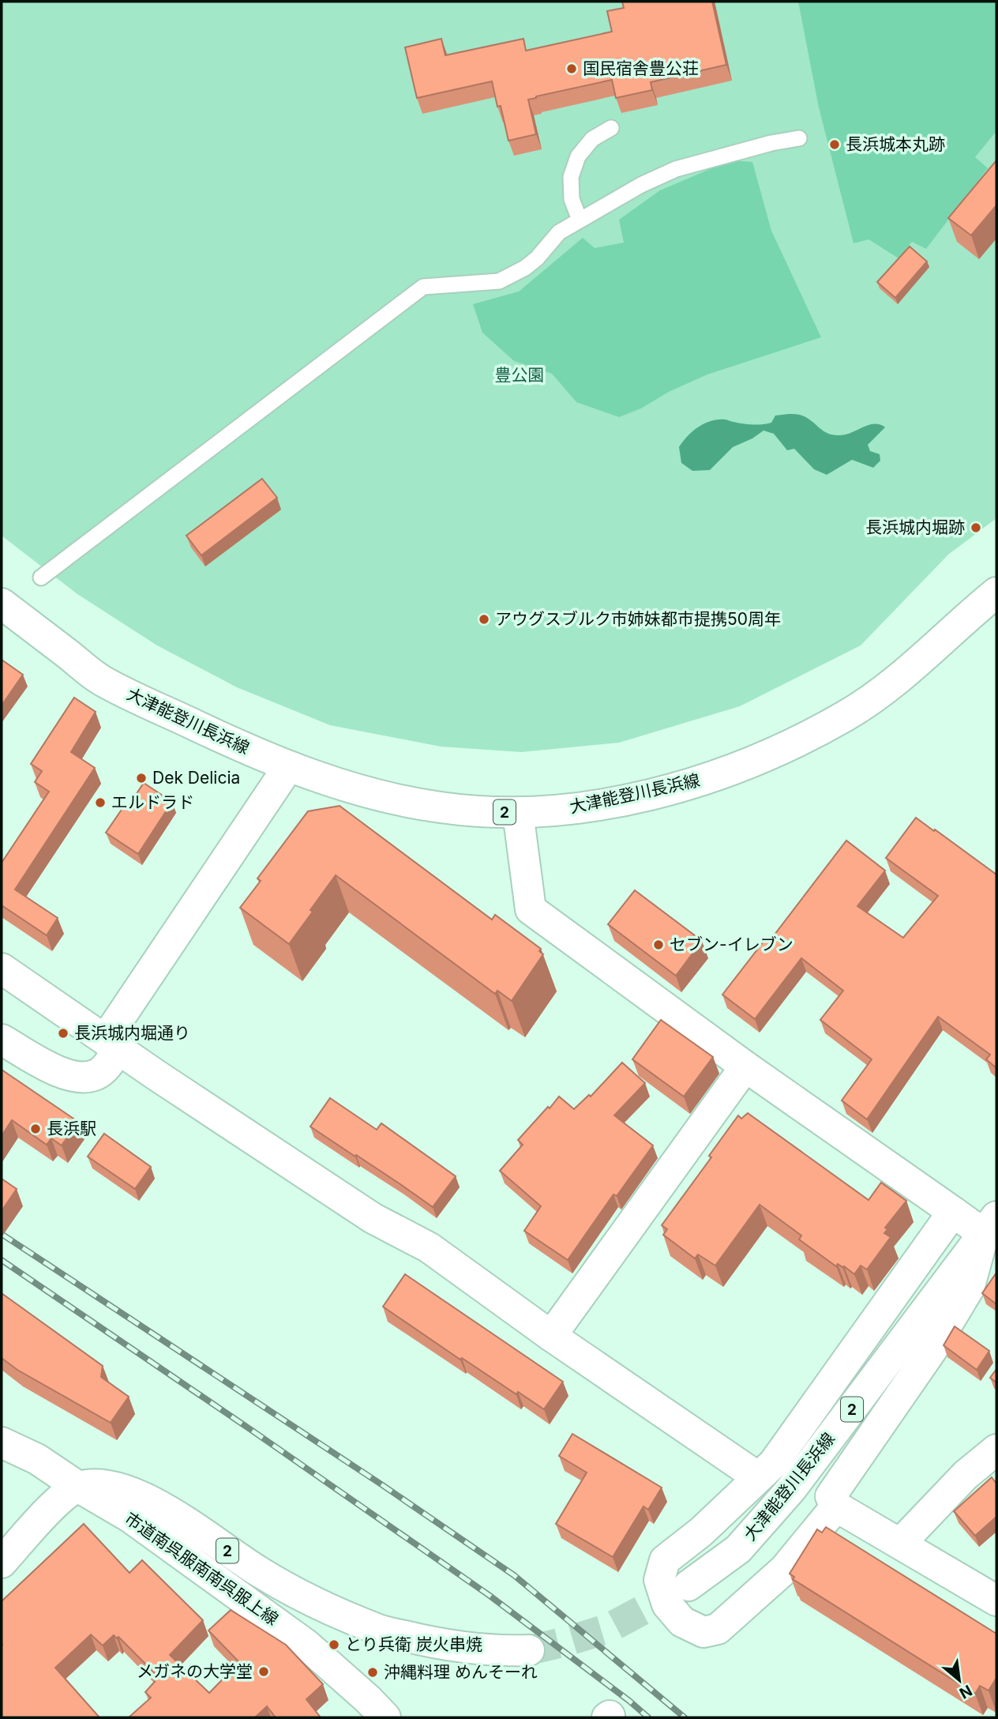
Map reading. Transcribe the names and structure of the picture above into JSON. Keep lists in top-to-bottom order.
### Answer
{
  "streets": {
    "street": ["大津能登川長浜線", "2", "市道南呉服南南呉服上線"]
  },
  "crossings": [
    ["2", "市道南呉服南南呉服上線"]
  ],
  "parks": ["豊公園"],
  "places": [
    "国民宿舎豊公荘",
    "長浜城本丸跡",
    "長浜城内堀跡",
    "アウグスブルク市姉妹都市提携50周年",
    "Dek Delicia",
    "エルドラド",
    "セブン-イレブン",
    "長浜城内堀通り",
    "長浜駅",
    "とり兵衛 炭火串焼",
    "メガネの大学堂",
    "沖縄料理 めんそーれ"
  ],
  "north": "bottom right"
}
